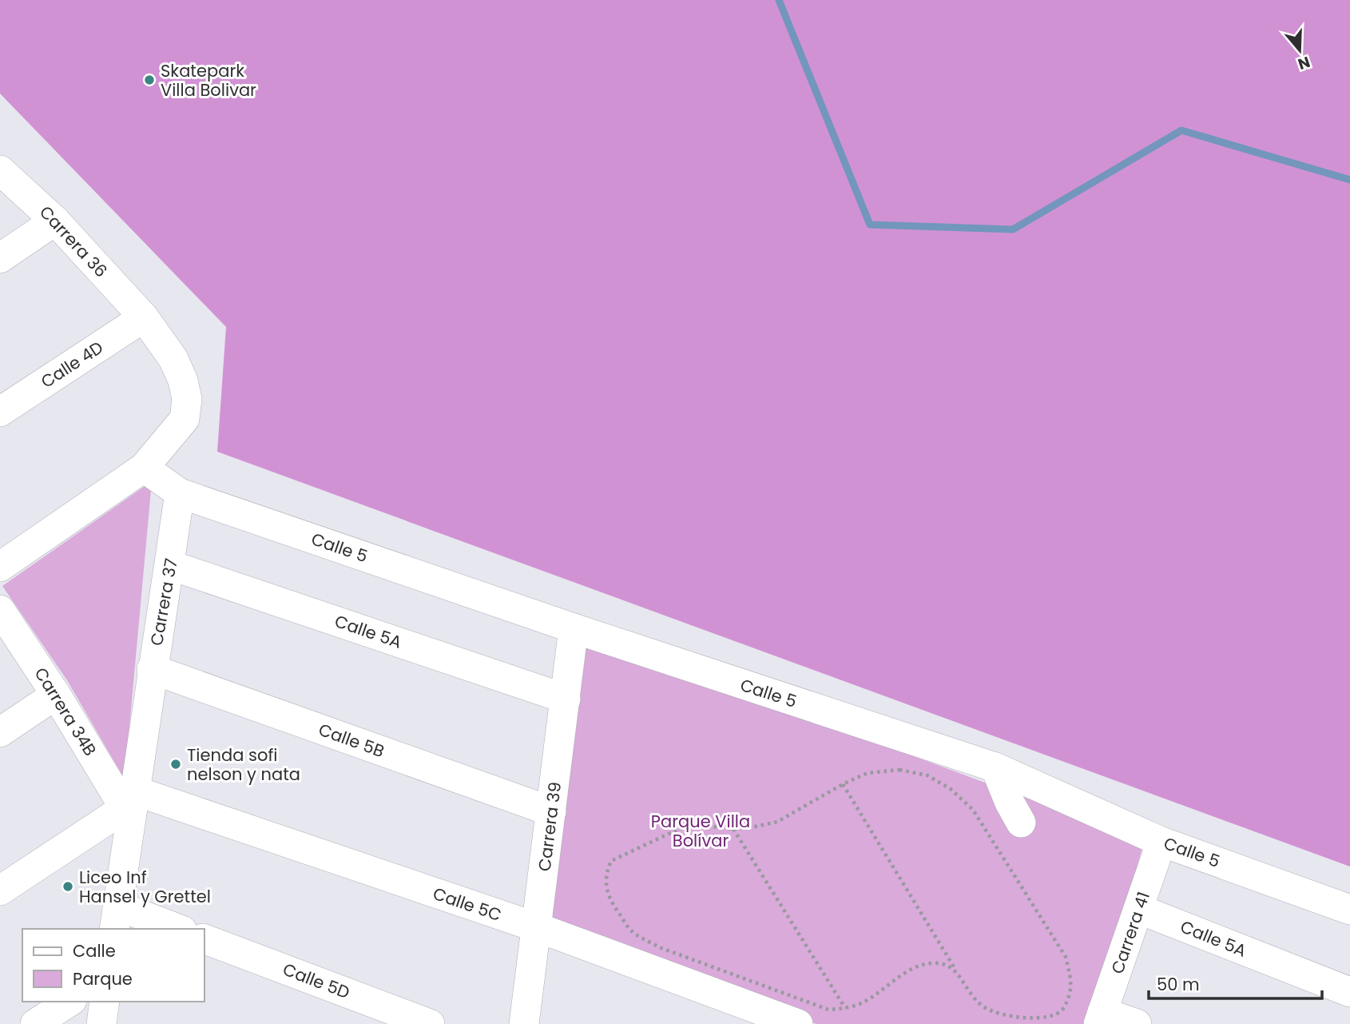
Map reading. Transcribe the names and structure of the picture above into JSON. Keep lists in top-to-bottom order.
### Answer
{
  "streets": {
    "street": [
      "Carrera 36",
      "Calle 4D",
      "Calle 5",
      "Carrera 37",
      "Calle 5A",
      "Carrera 34B",
      "Calle 5B",
      "Carrera 39",
      "Calle 5C",
      "Carrera 41",
      "Calle 5D"
    ]
  },
  "crossings": [
    ["Carrera 36", "Calle 4D"],
    ["Calle 5", "Carrera 37"],
    ["Calle 5", "Carrera 39"],
    ["Calle 5", "Carrera 41"],
    ["Carrera 37", "Calle 5A"],
    ["Carrera 37", "Carrera 34B"],
    ["Carrera 37", "Calle 5B"],
    ["Carrera 37", "Calle 5C"],
    ["Calle 5A", "Carrera 39"],
    ["Calle 5A", "Carrera 41"],
    ["Carrera 34B", "Calle 5C"],
    ["Calle 5B", "Carrera 39"],
    ["Carrera 39", "Calle 5C"]
  ],
  "parks": ["Parque Villa Bolívar"],
  "places": ["Skatepark Villa Bolivar", "Tienda sofi nelson y nata", "Liceo Inf Hansel y Grettel"],
  "legend": ["Calle", "Parque"],
  "scale_bar": "50 m",
  "north": "bottom"
}
